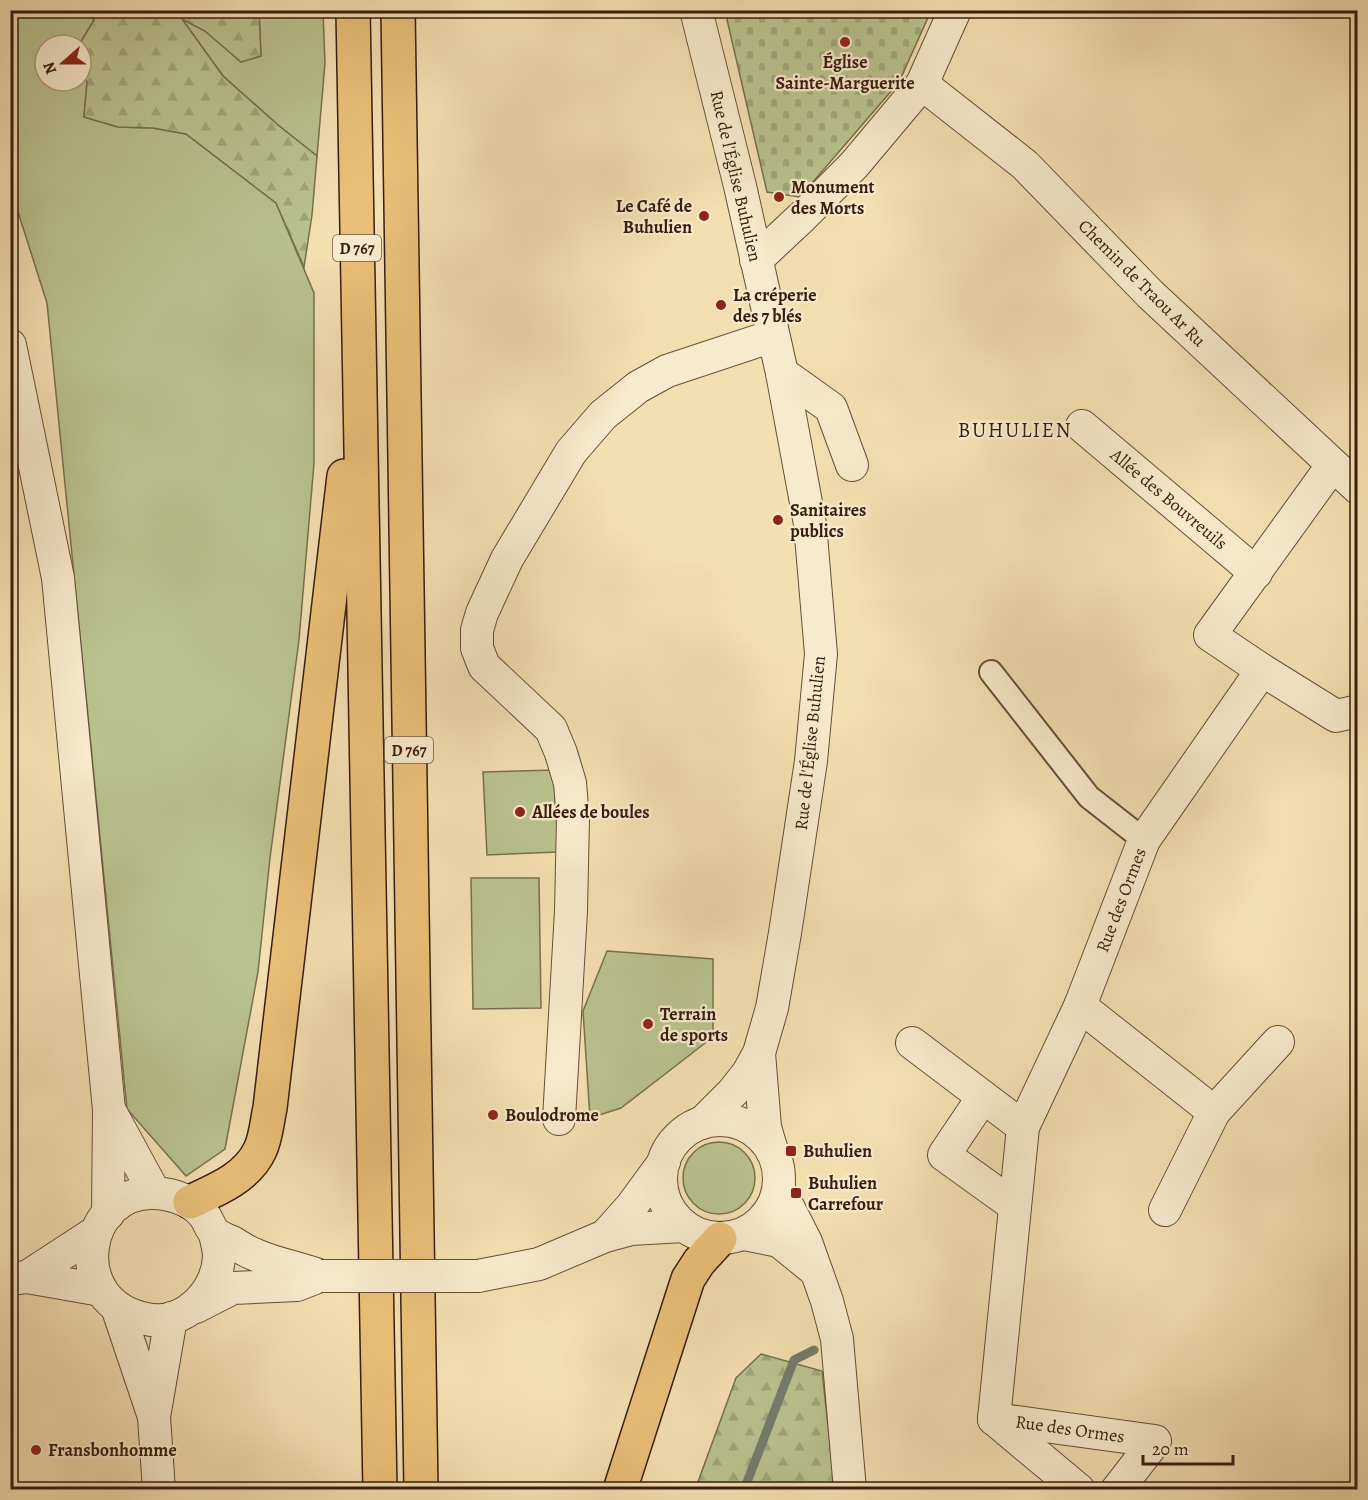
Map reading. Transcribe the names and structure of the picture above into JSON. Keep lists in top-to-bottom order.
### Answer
{
  "streets": {
    "highway": ["D 767"],
    "street": [
      "Rue de l'Église Buhulien",
      "Chemin de Traou Ar Ru",
      "Allée des Bouvreuils",
      "Rue des Ormes"
    ]
  },
  "districts": ["BUHULIEN"],
  "places": {
    "other": [
      "Église Sainte-Marguerite",
      "Monument des Morts",
      "Le Café de Buhulien",
      "La créperie des 7 blés",
      "Sanitaires publics",
      "Allées de boules",
      "Terrain de sports",
      "Boulodrome",
      "Fransbonhomme"
    ],
    "transit": ["Buhulien", "Buhulien Carrefour"]
  },
  "scale_bar": "20 m",
  "north": "left"
}
